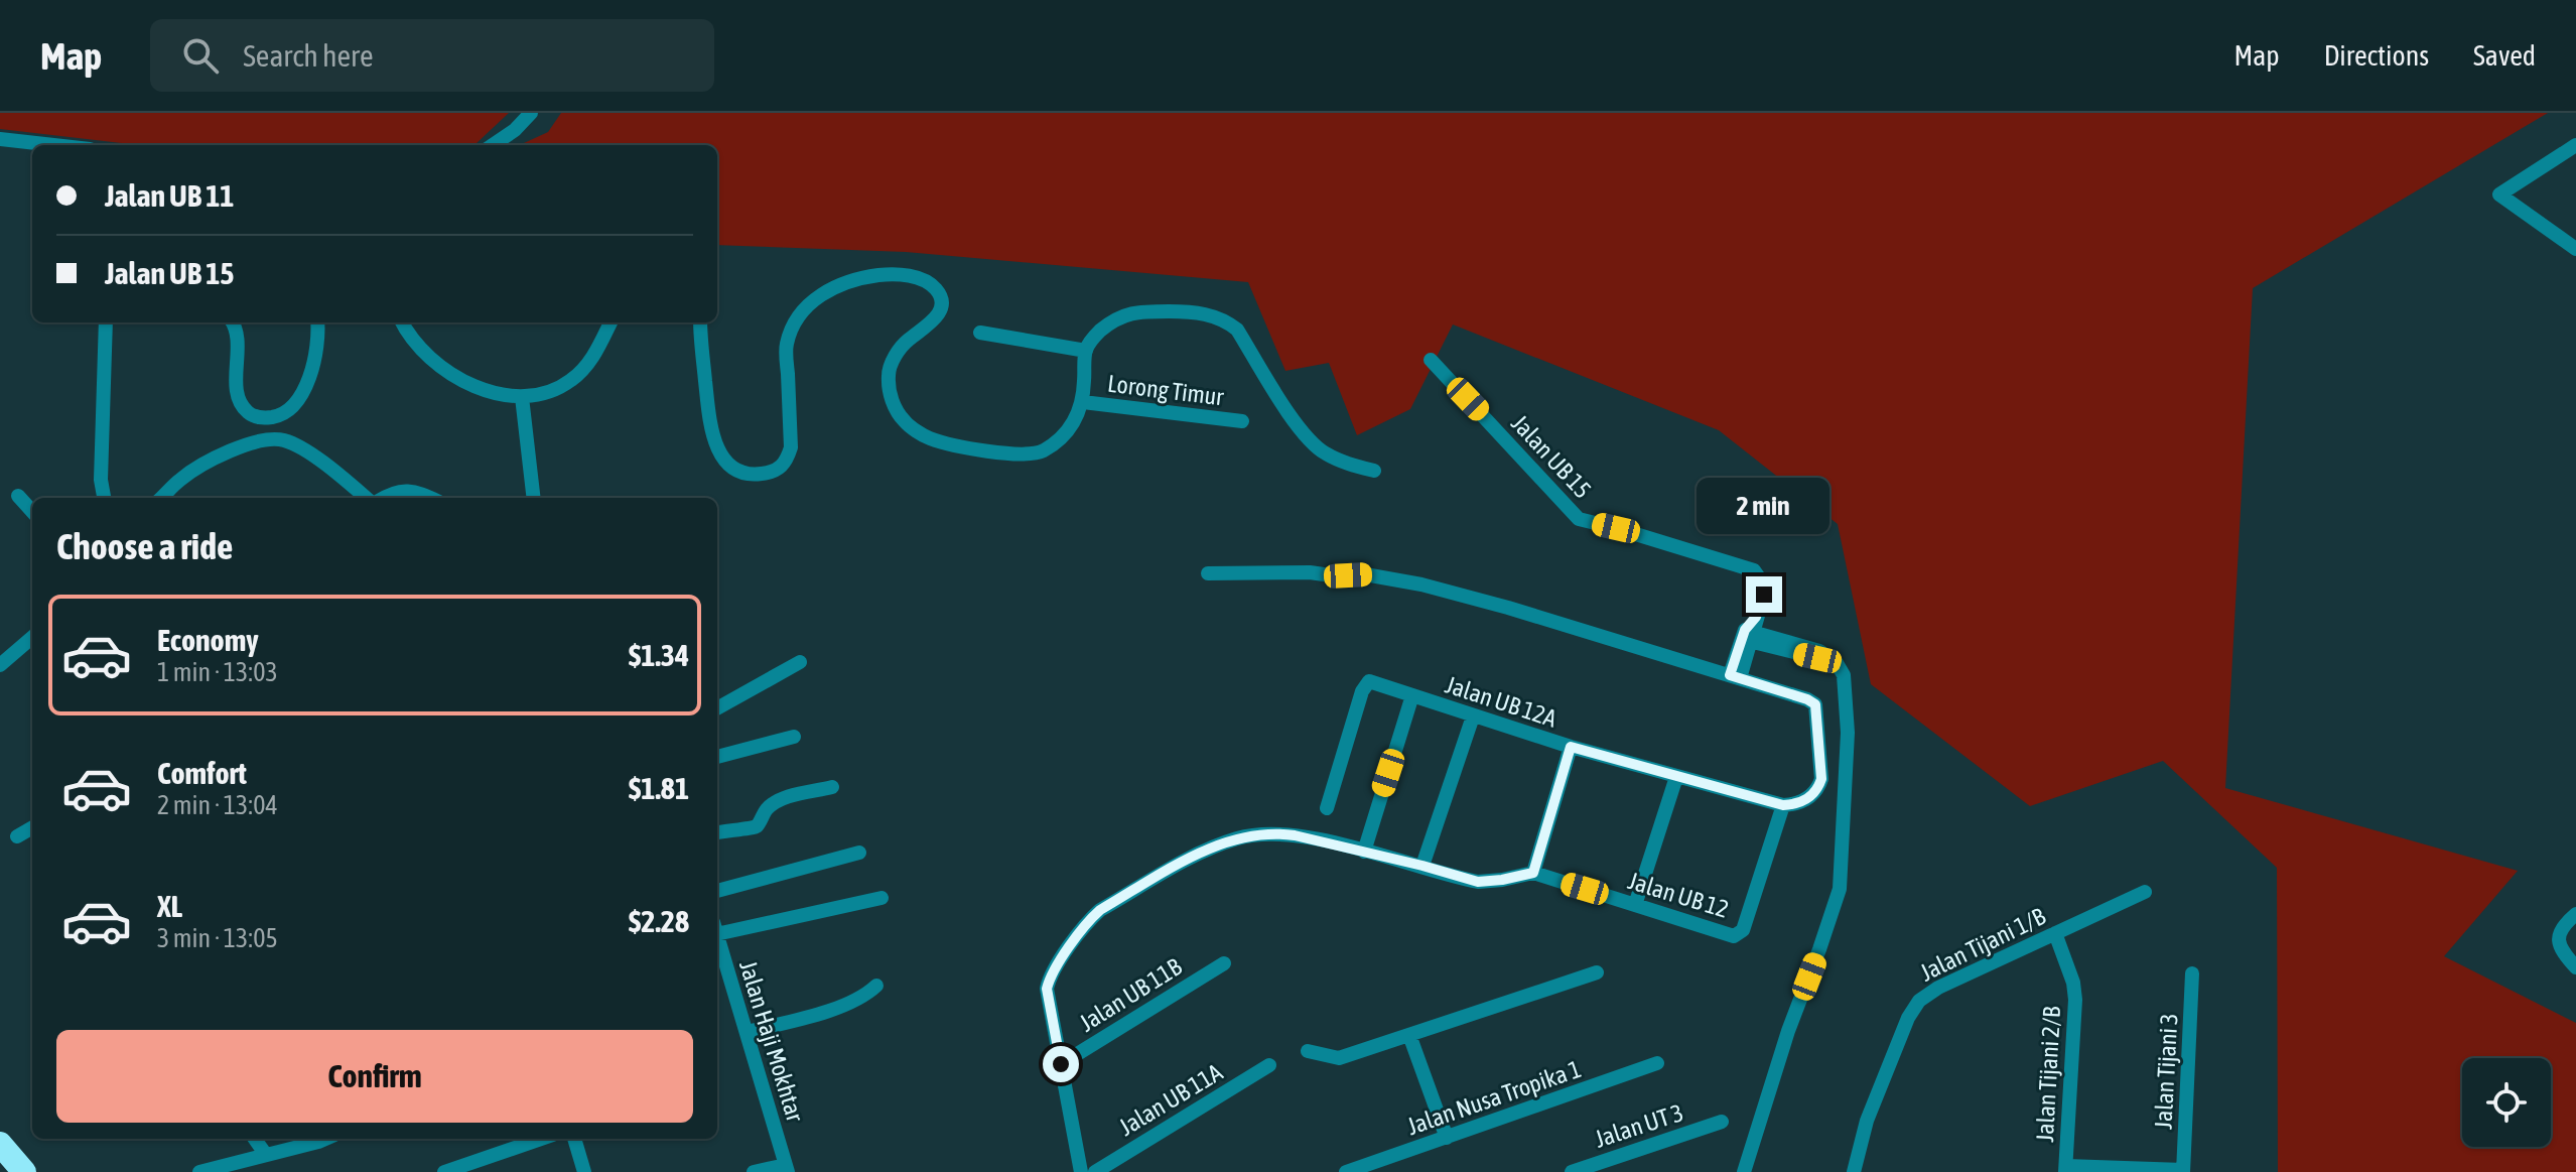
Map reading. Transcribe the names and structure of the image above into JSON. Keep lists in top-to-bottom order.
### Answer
{
  "streets": {
    "street": [
      "Lorong Timur",
      "Jalan UB 15",
      "Jalan UB 12A",
      "Jalan UB 12",
      "Jalan Tijani 1/B",
      "Jalan UB 11B",
      "Jalan Haji Mokhtar",
      "Jalan Tijani 3",
      "Jalan Tijani 2/B",
      "Jalan Nusa Tropika 1",
      "Jalan UB 11A",
      "Jalan UT 3"
    ]
  },
  "crossings": [
    ["Jalan UB 12A", "Jalan UB 12"],
    ["Jalan UB 12", "Jalan UB 11B"],
    ["Jalan Tijani 1/B", "Jalan Tijani 2/B"]
  ],
  "page": {
    "header": "Map",
    "search": "Search here",
    "nav": ["Map", "Directions", "Saved"],
    "banner": ["Jalan UB 11", "Jalan UB 15"],
    "bubble": "2 min",
    "heading": "Choose a ride",
    "list": [
      {
        "name": "Economy",
        "note": "1 min · 13:03",
        "value": "$1.34"
      },
      {
        "name": "Comfort",
        "note": "2 min · 13:04",
        "value": "$1.81"
      },
      {
        "name": "XL",
        "note": "3 min · 13:05",
        "value": "$2.28"
      }
    ],
    "buttons": "Confirm"
  }
}
